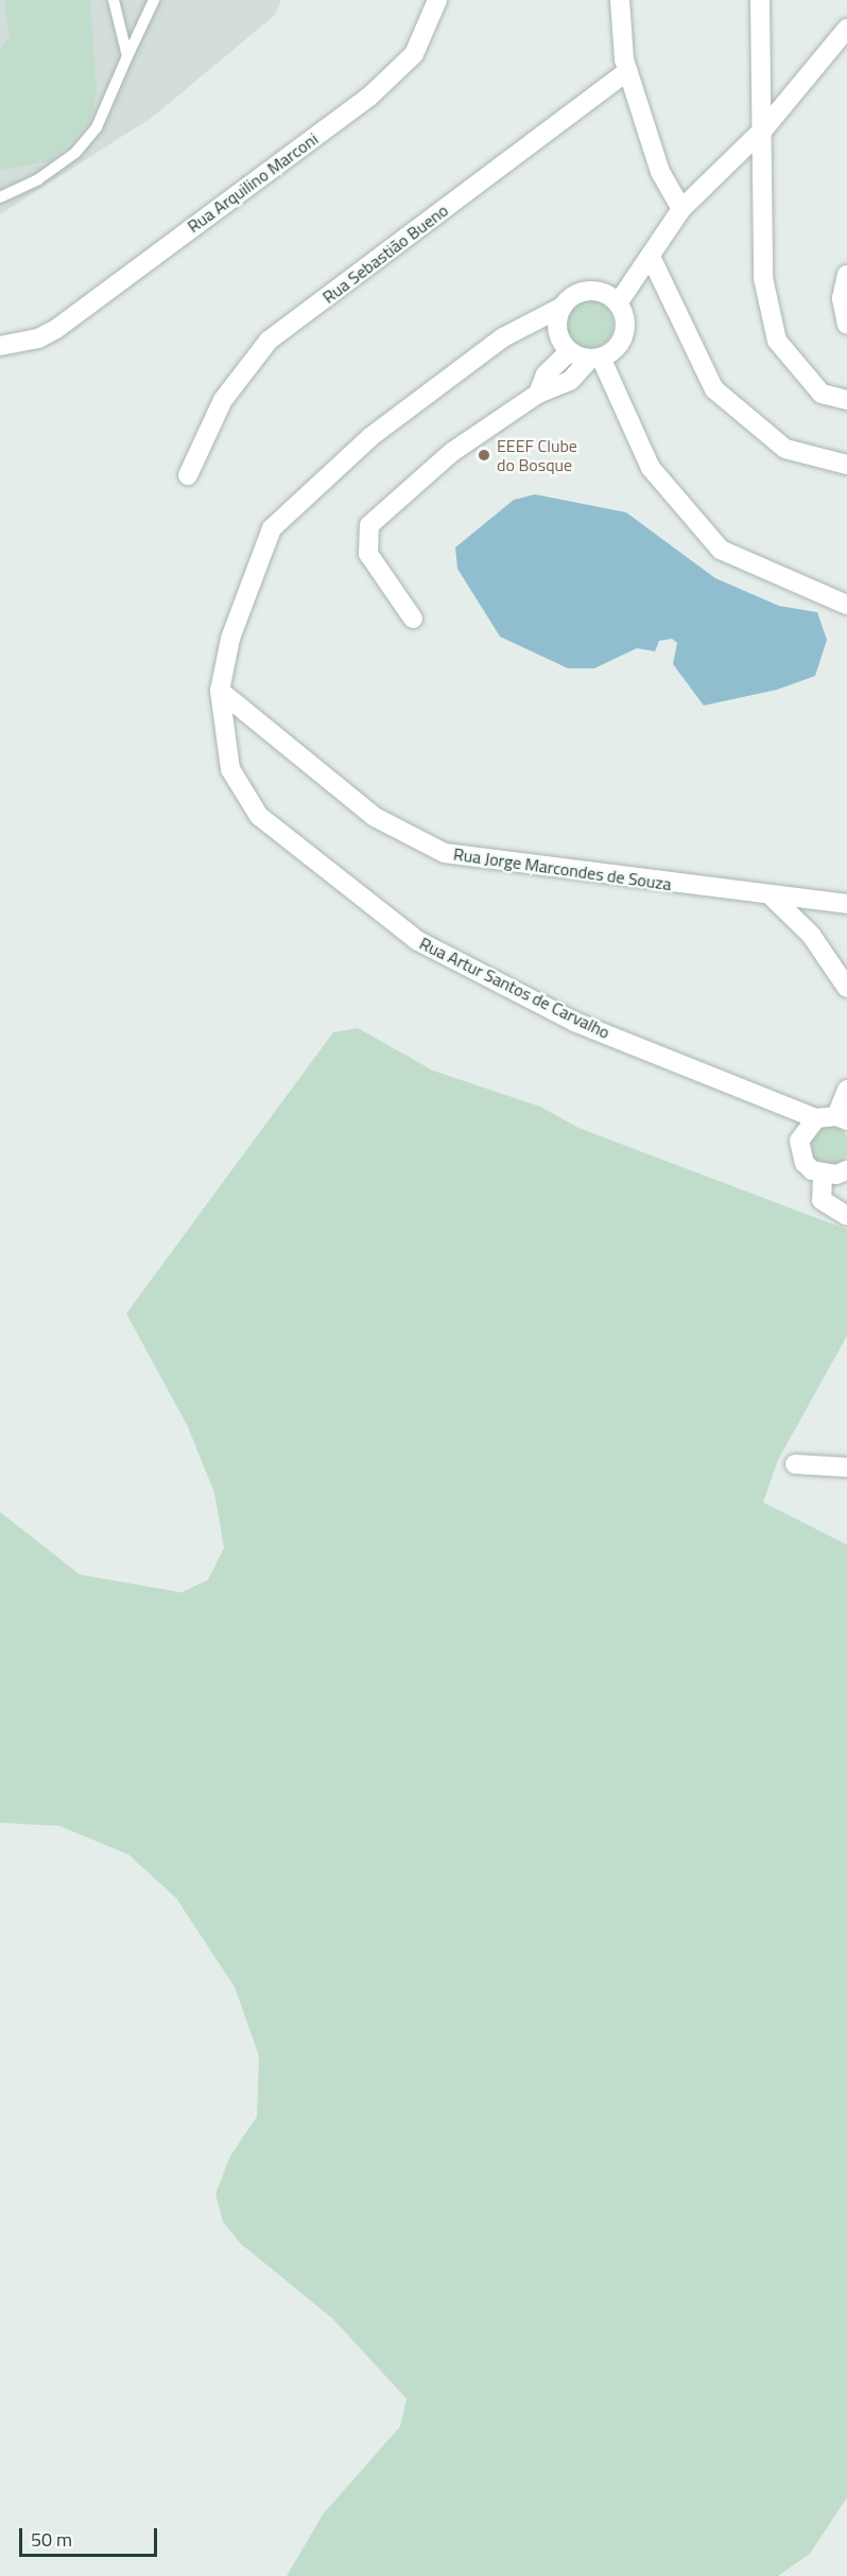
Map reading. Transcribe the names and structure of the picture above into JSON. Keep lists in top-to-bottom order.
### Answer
{
  "streets": {
    "street": [
      "Rua Arquilino Marconi",
      "Rua Sebastião Bueno",
      "Rua Jorge Marcondes de Souza",
      "Rua Artur Santos de Carvalho"
    ]
  },
  "crossings": [
    ["Rua Jorge Marcondes de Souza", "Rua Artur Santos de Carvalho"]
  ],
  "places": ["EEEF Clube do Bosque"],
  "scale_bar": "50 m"
}
